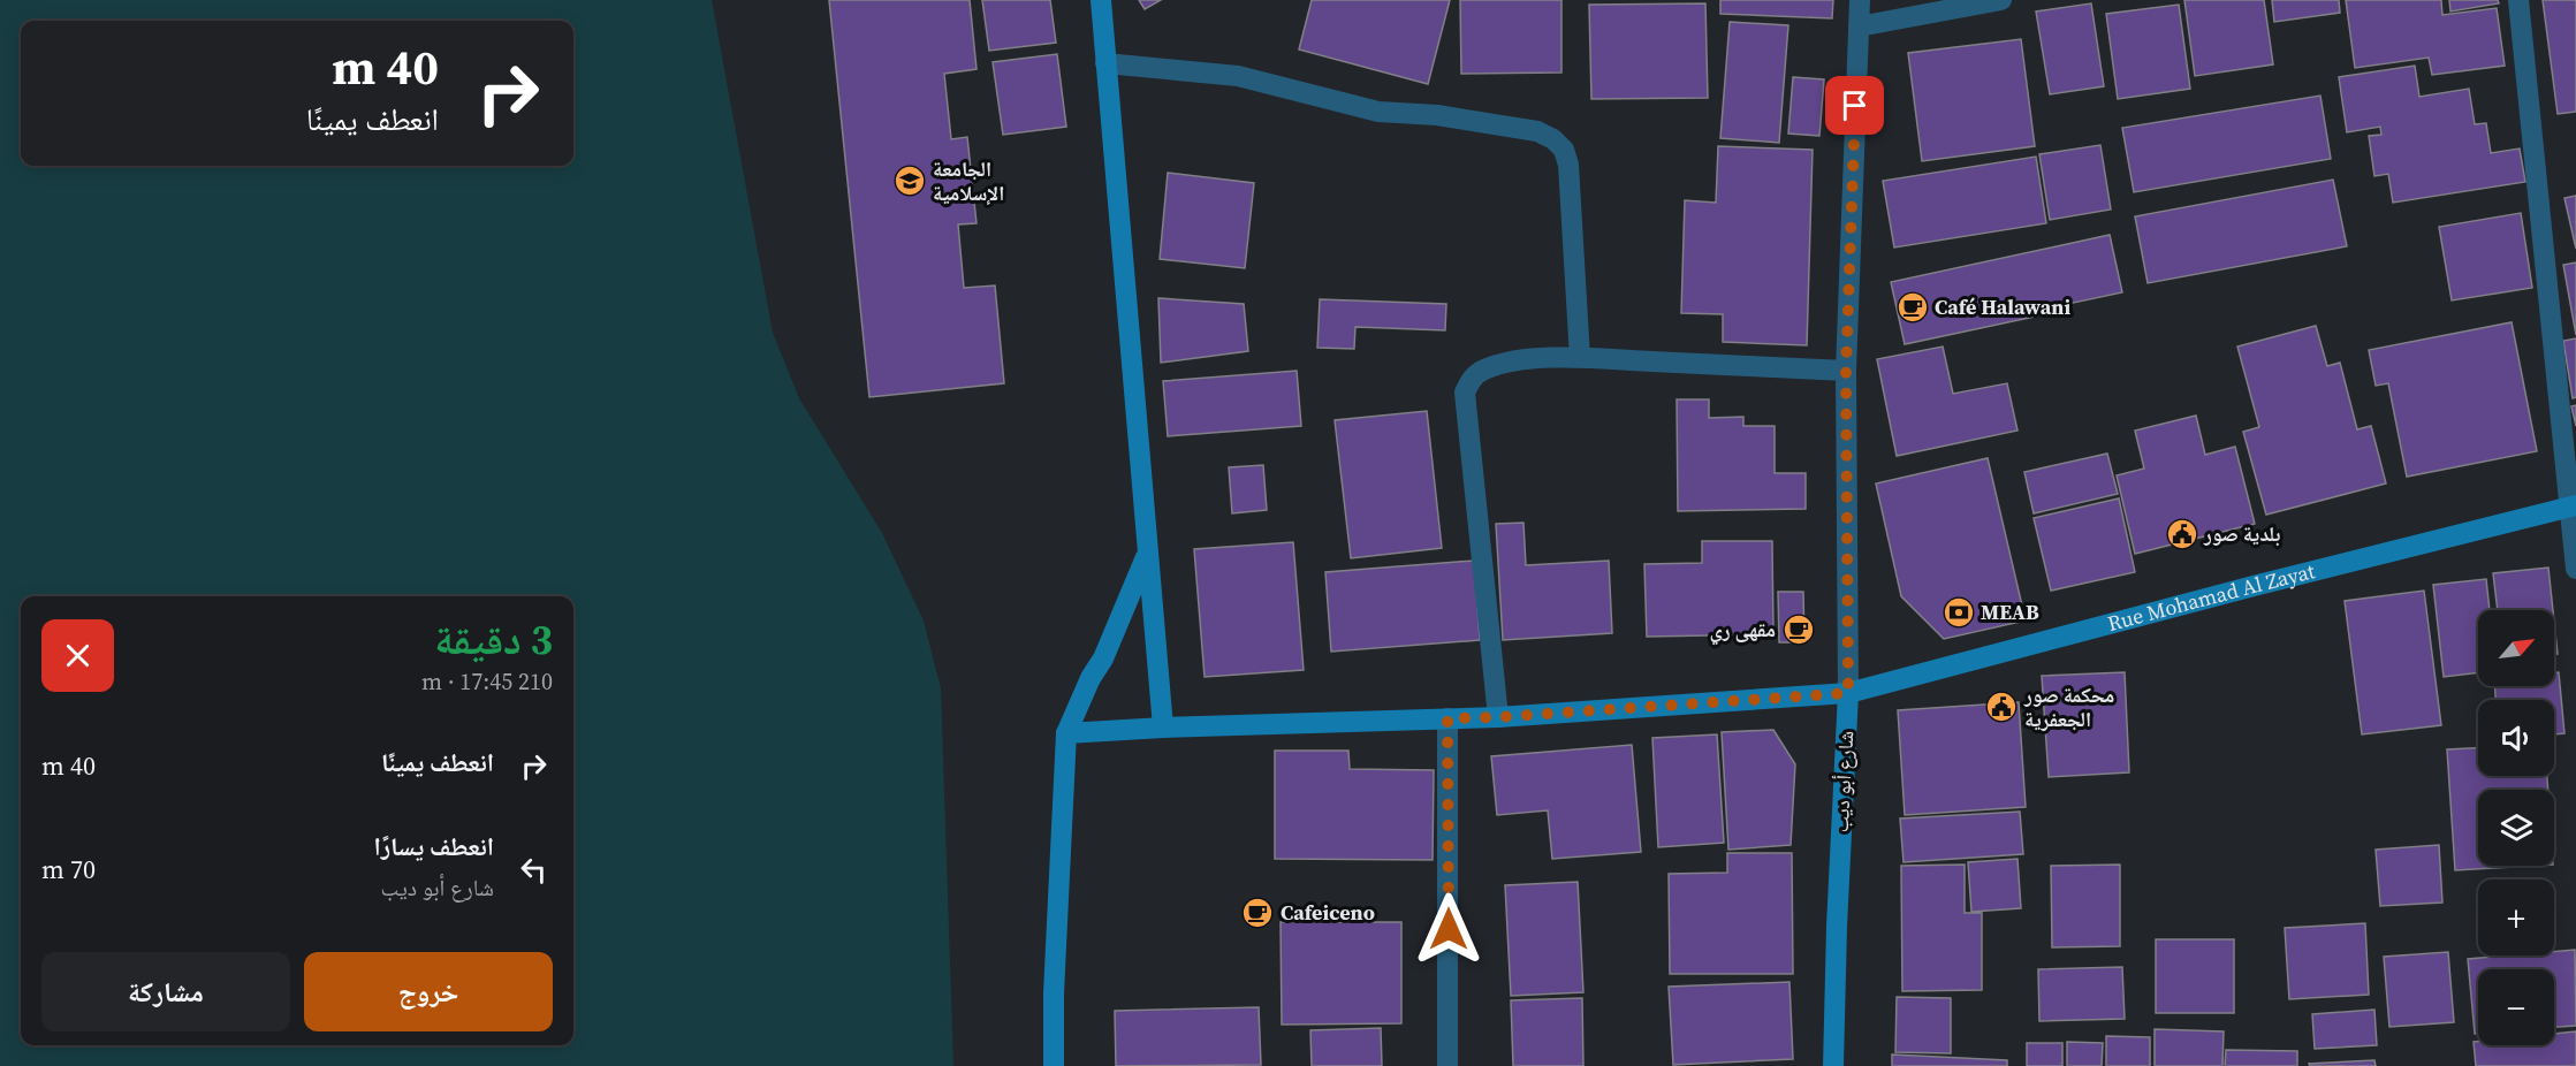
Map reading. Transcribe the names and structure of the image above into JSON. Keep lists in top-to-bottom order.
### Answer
{
  "streets": {
    "main road": ["Rue Mohamad Al Zayat", "شارع أبو ديب"]
  },
  "crossings": [
    ["Rue Mohamad Al Zayat", "شارع أبو ديب"]
  ],
  "places": {
    "school or university": ["الجامعة الإسلامية"],
    "cafe": ["Café Halawani", "مقهى ري", "Cafeiceno"],
    "public building": ["بلدية صور", "محكمة صور الجعفرية"],
    "bank": ["MEAB"]
  },
  "north": "top right",
  "page": {
    "turn": ["40 m", "انعطف يمينًا"],
    "heading": ["3 دقيقة", "210 m · 17:45"],
    "map_buttons": ["+", "−"],
    "list": [
      {
        "name": "انعطف يمينًا",
        "value": "40 m"
      },
      {
        "name": "انعطف يسارًا",
        "note": "شارع أبو ديب",
        "value": "70 m"
      }
    ],
    "buttons": ["خروج", "مشاركة"]
  }
}
